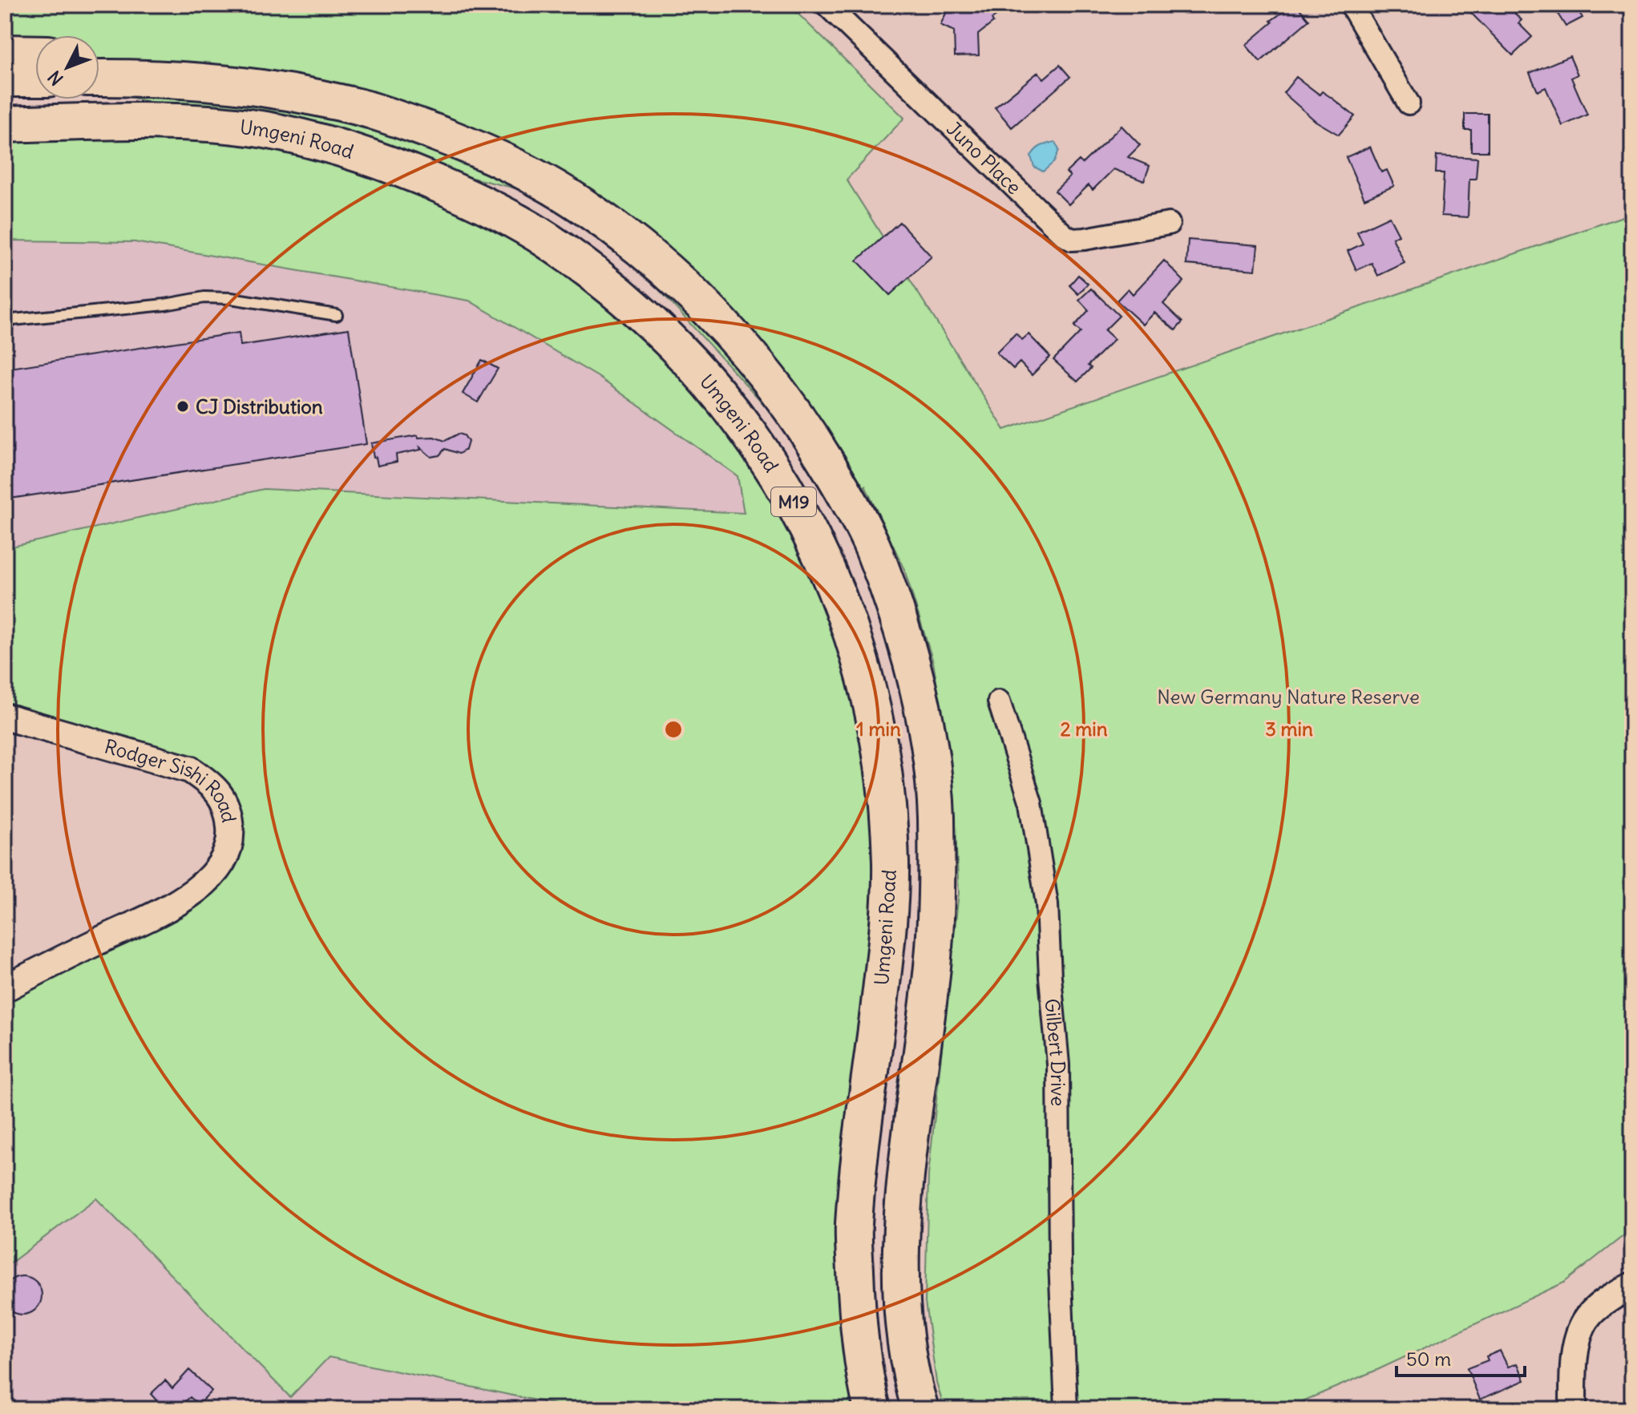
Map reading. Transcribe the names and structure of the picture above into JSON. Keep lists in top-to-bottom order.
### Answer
{
  "streets": {
    "highway": ["Umgeni Road", "M19"],
    "street": ["Juno Place", "Rodger Sishi Road", "Gilbert Drive"]
  },
  "parks": ["New Germany Nature Reserve"],
  "places": ["CJ Distribution"],
  "scale_bar": "50 m",
  "north": "bottom left",
  "rings": ["1 min", "2 min", "3 min"]
}
